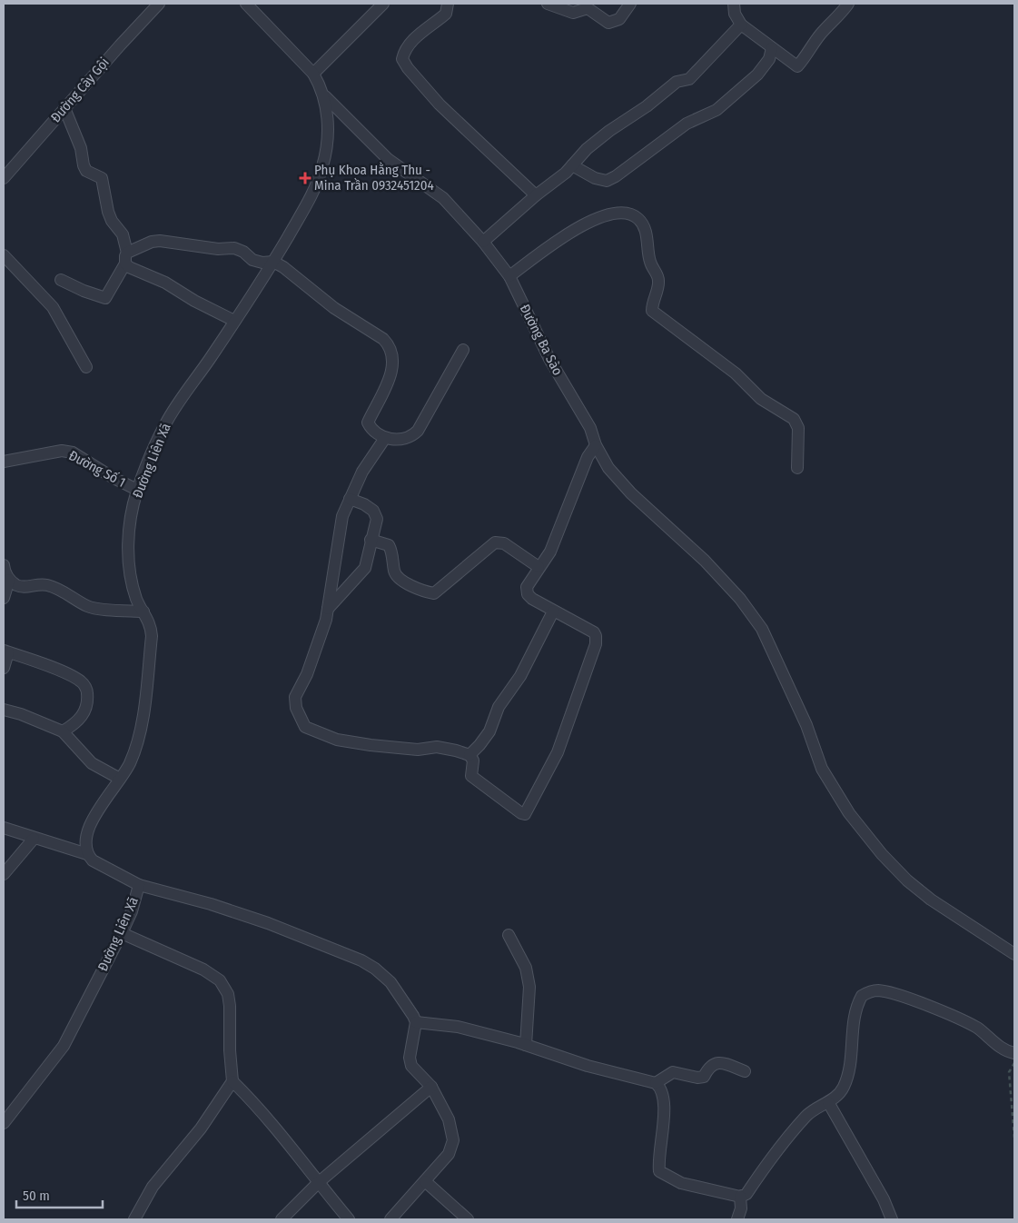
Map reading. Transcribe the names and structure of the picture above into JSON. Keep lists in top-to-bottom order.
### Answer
{
  "streets": {
    "street": [
      "Đường Cây Gội",
      "Đường Ba Sào",
      "Đường Liên Xã",
      "Đường Số 1"
    ]
  },
  "crossings": [
    ["Đường Ba Sào", "Đường Liên Xã"],
    ["Đường Liên Xã", "Đường Số 1"]
  ],
  "places": {
    "health": ["Phụ Khoa Hằng Thu - Mina Trần 0932451204"]
  },
  "scale_bar": "50 m"
}
